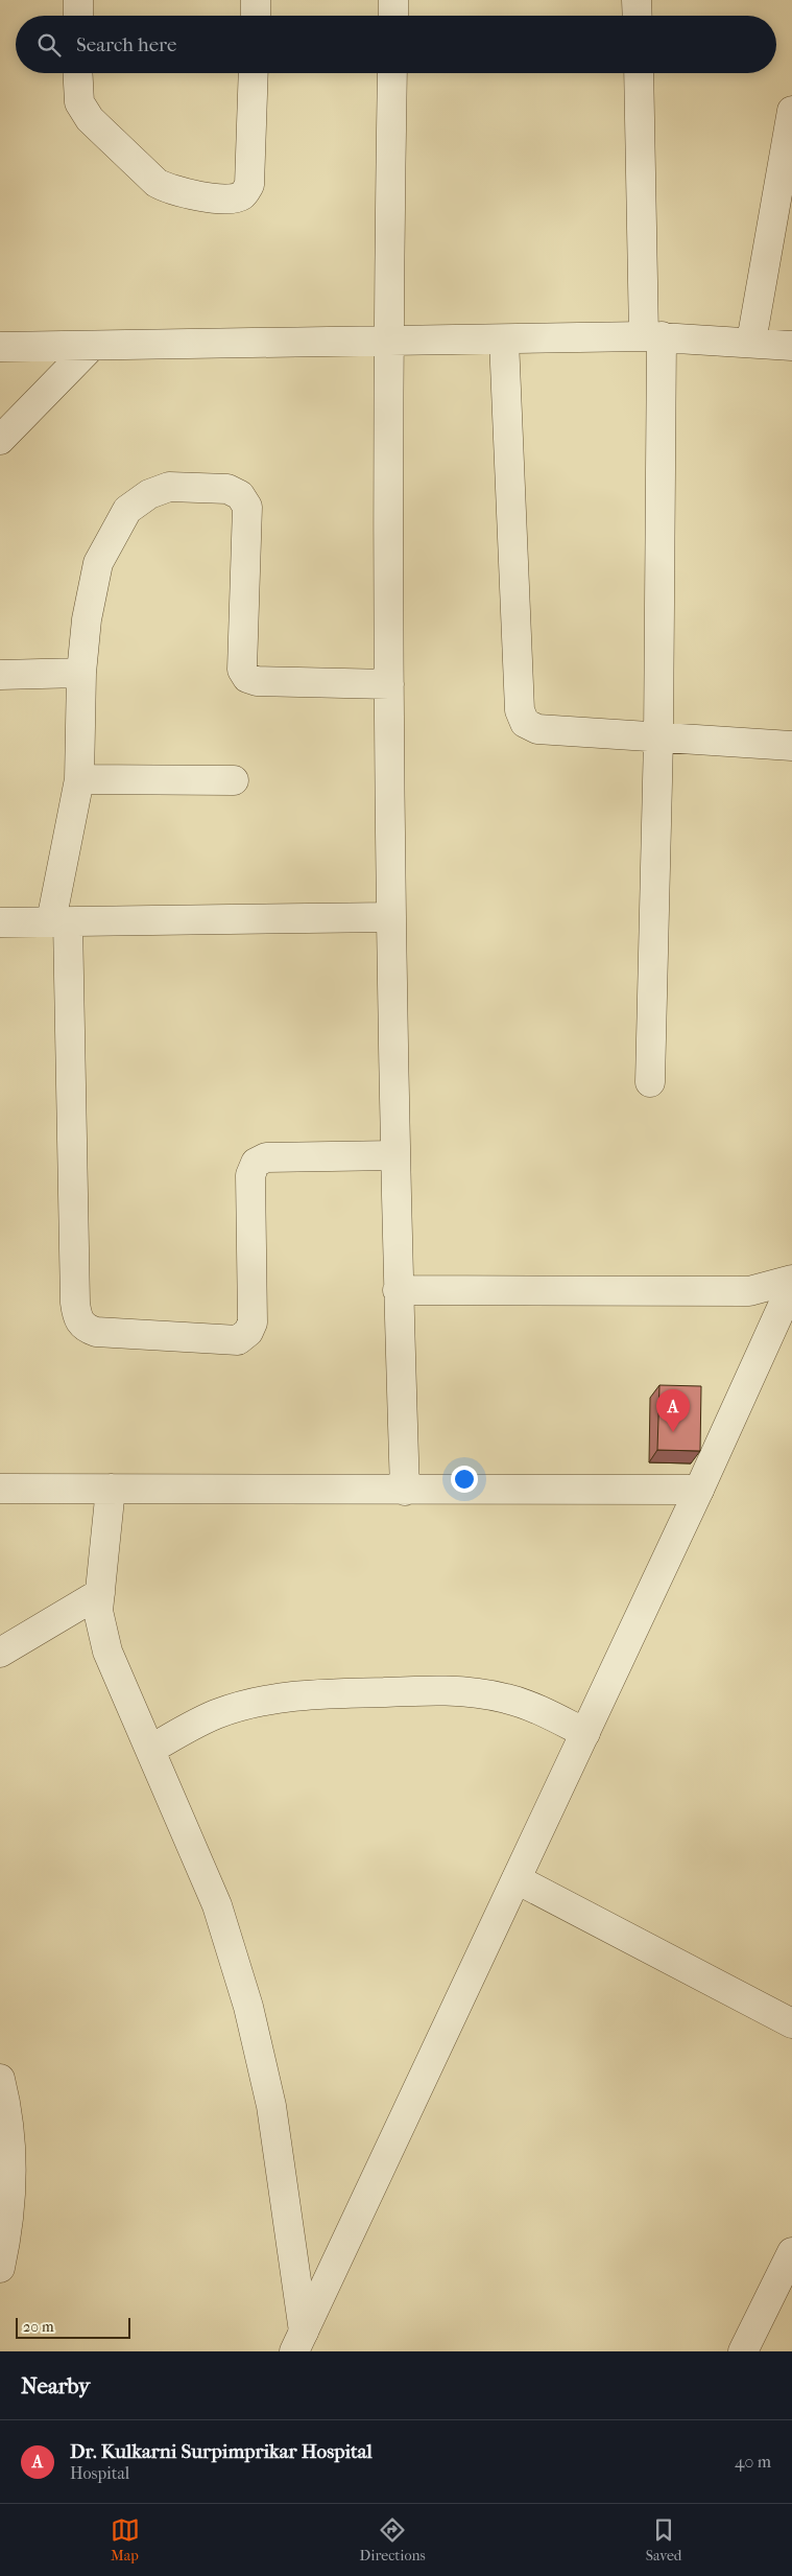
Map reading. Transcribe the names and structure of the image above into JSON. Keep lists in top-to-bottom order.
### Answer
{
  "scale_bar": "20 m",
  "page": {
    "search": "Search here",
    "pins": "A",
    "scale": "20 m",
    "heading": "Nearby",
    "list": [
      {
        "mark": "A",
        "name": "Dr. Kulkarni Surpimprikar Hospital",
        "note": "Hospital",
        "value": "40 m"
      }
    ],
    "nav": ["Map", "Directions", "Saved"]
  }
}
